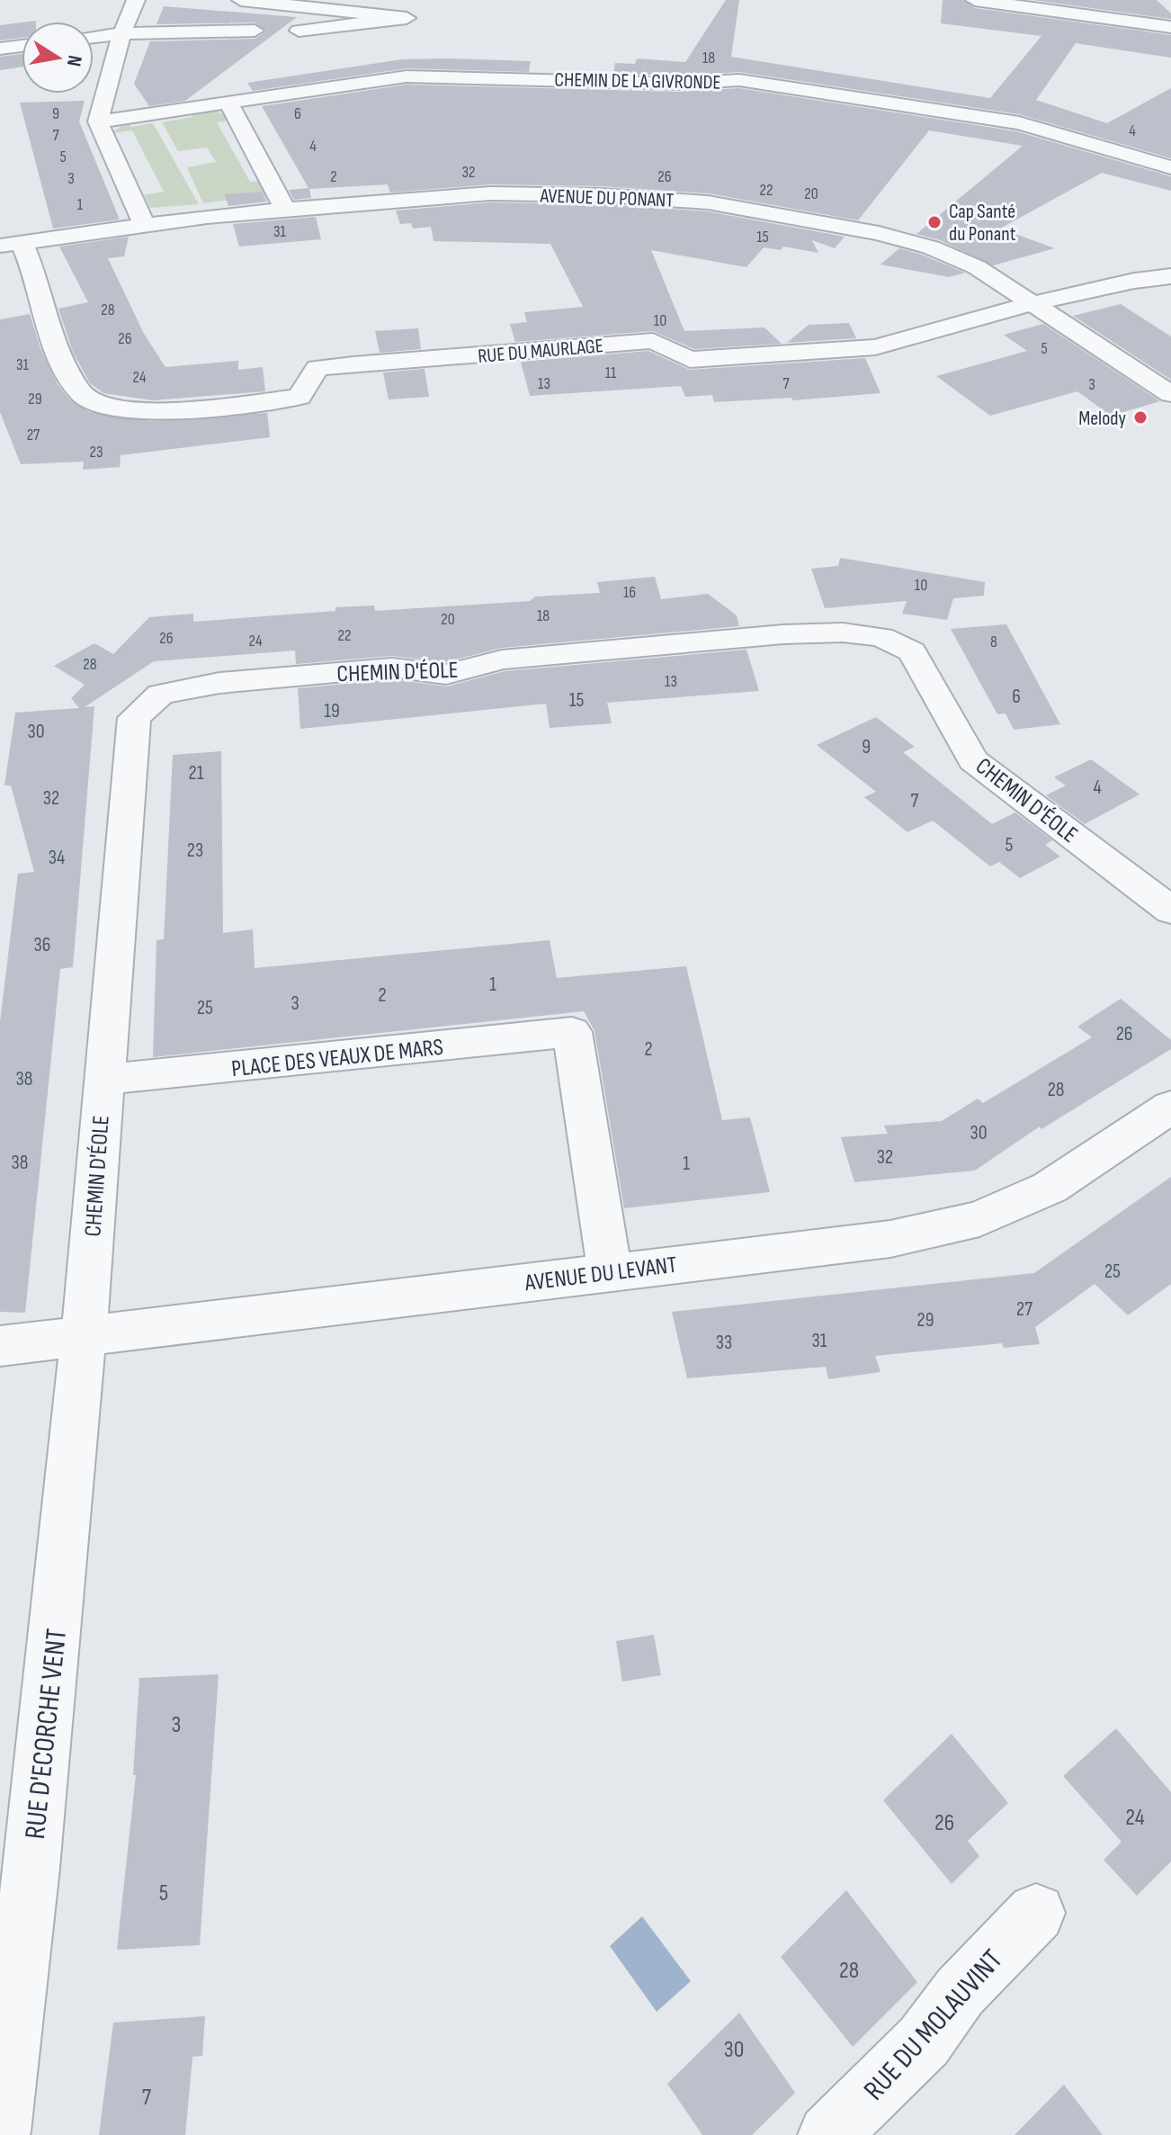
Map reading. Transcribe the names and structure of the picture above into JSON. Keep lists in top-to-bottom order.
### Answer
{
  "streets": {
    "street": [
      "CHEMIN DE LA GIVRONDE",
      "AVENUE DU PONANT",
      "RUE DU MAURLAGE",
      "CHEMIN D'ÉOLE",
      "PLACE DES VEAUX DE MARS",
      "AVENUE DU LEVANT",
      "RUE D'ECORCHE VENT",
      "RUE DU MOLAUVINT"
    ]
  },
  "crossings": [
    ["AVENUE DU PONANT", "RUE DU MAURLAGE"],
    ["CHEMIN D'ÉOLE", "PLACE DES VEAUX DE MARS"],
    ["CHEMIN D'ÉOLE", "AVENUE DU LEVANT"],
    ["CHEMIN D'ÉOLE", "RUE D'ECORCHE VENT"],
    ["PLACE DES VEAUX DE MARS", "AVENUE DU LEVANT"],
    ["AVENUE DU LEVANT", "RUE D'ECORCHE VENT"]
  ],
  "places": ["Cap Santé du Ponant", "Melody"],
  "house_numbers": [
    "18",
    "9",
    "6",
    "4",
    "7",
    "4",
    "5",
    "32",
    "2",
    "26",
    "3",
    "22",
    "20",
    "1",
    "31",
    "15",
    "28",
    "10",
    "26",
    "5",
    "31",
    "11",
    "24",
    "13",
    "7",
    "3",
    "29",
    "27",
    "23",
    "10",
    "16",
    "18",
    "20",
    "22",
    "26",
    "24",
    "8",
    "28",
    "13",
    "6",
    "15",
    "19",
    "30",
    "9",
    "21",
    "4",
    "32",
    "7",
    "5",
    "23",
    "34",
    "36",
    "1",
    "2",
    "3",
    "25",
    "26",
    "2",
    "38",
    "28",
    "30",
    "32",
    "38",
    "1",
    "25",
    "27",
    "29",
    "31",
    "33",
    "3",
    "24",
    "26",
    "5",
    "28",
    "30",
    "7"
  ],
  "north": "right"
}
